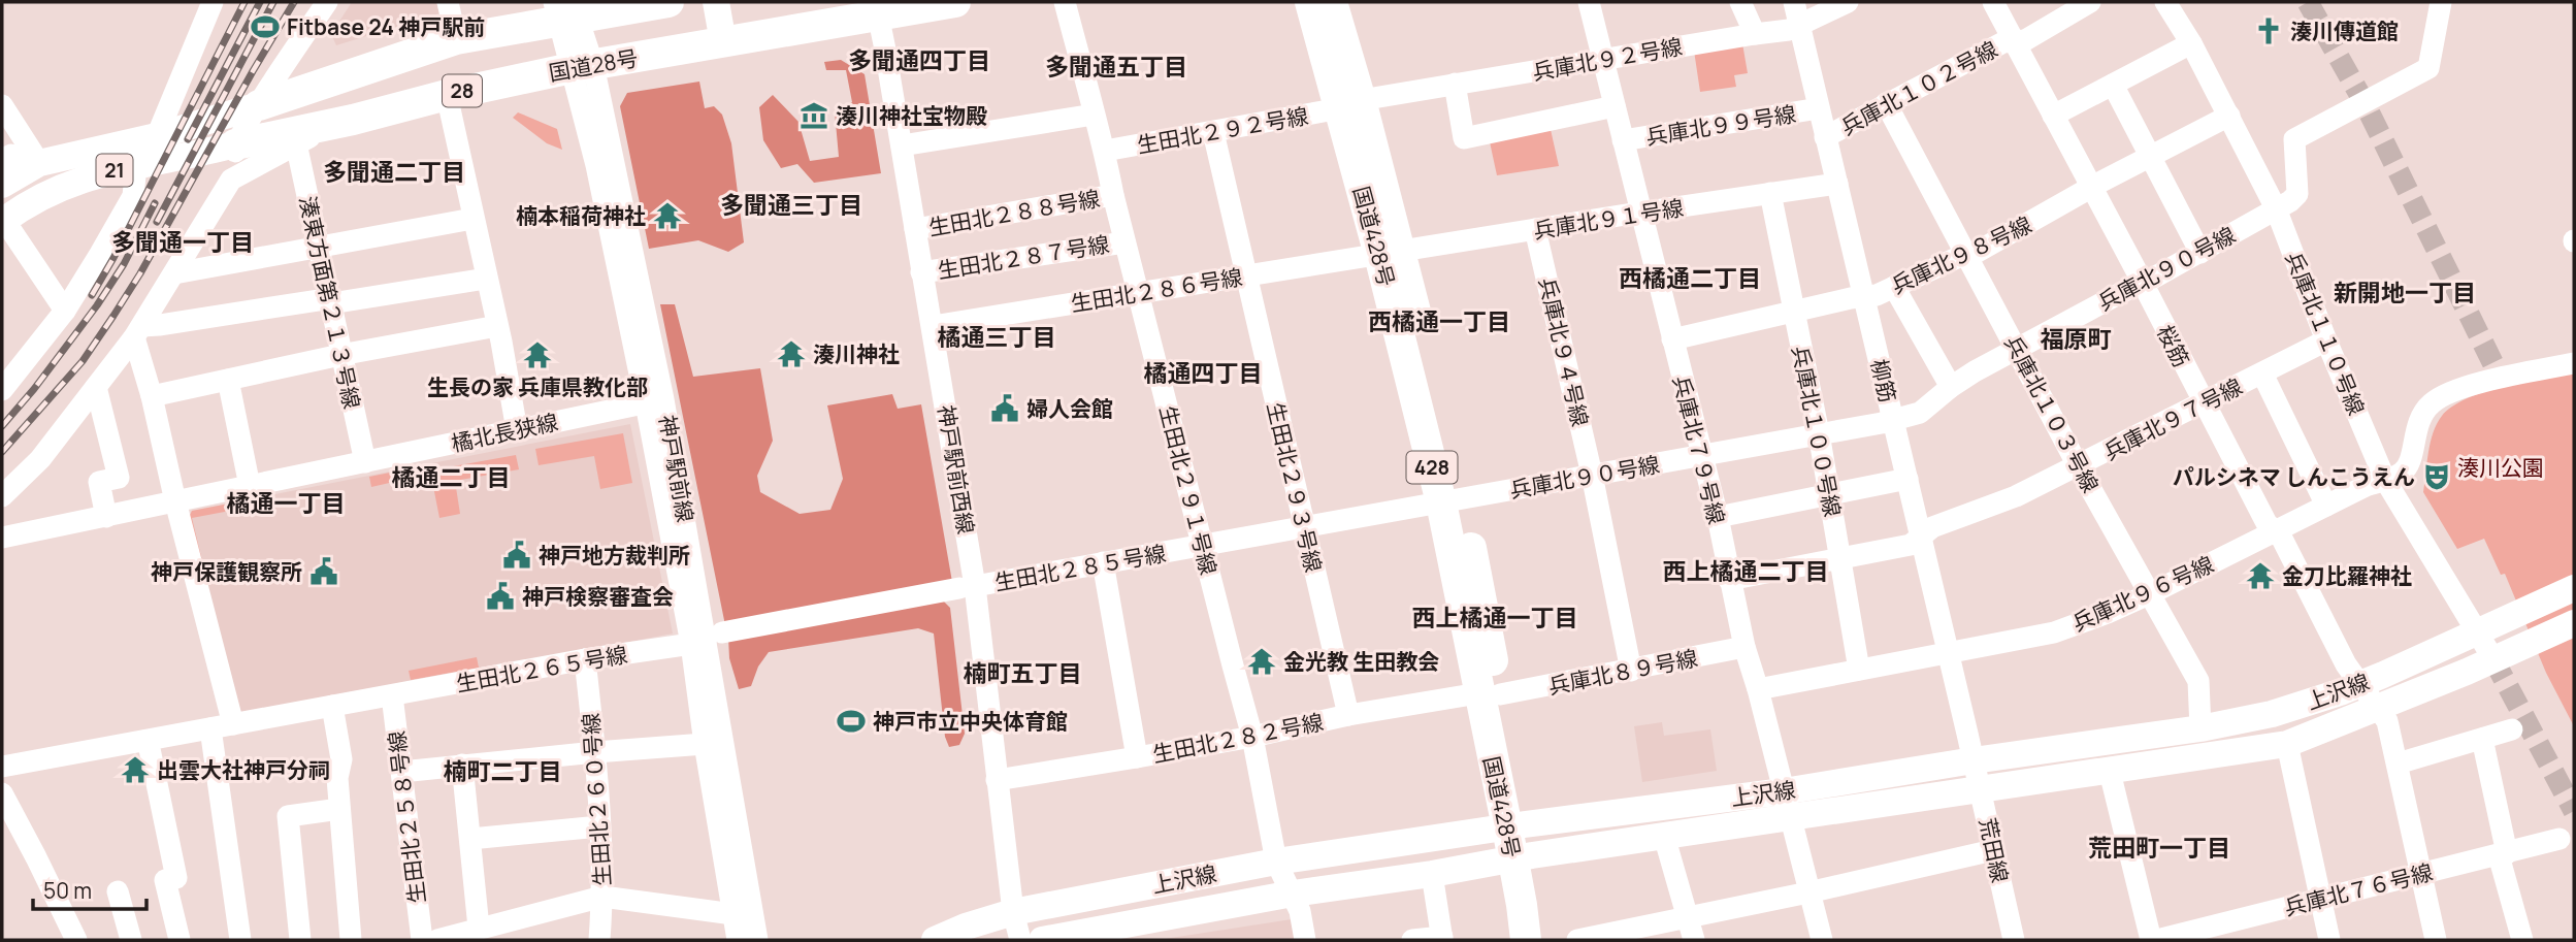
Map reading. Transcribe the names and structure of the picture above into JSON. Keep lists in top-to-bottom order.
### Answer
{
  "streets": {
    "highway": [
      "国道28号",
      "28",
      "国道428号",
      "428"
    ],
    "main road": ["21", "上沢線"],
    "street": [
      "兵庫北９２号線",
      "兵庫北１０２号線",
      "兵庫北９９号線",
      "生田北２９２号線",
      "生田北２８８号線",
      "兵庫北９１号線",
      "兵庫北９８号線",
      "生田北２８７号線",
      "兵庫北９０号線",
      "生田北２８６号線",
      "湊東方面第２１３号線",
      "兵庫北１１０号線",
      "桜筋",
      "兵庫北９４号線",
      "柳筋",
      "兵庫北１０３号線",
      "兵庫北９７号線",
      "兵庫北１００号線",
      "橘北長狭線",
      "兵庫北７９号線",
      "神戸駅前線",
      "神戸駅前西線",
      "生田北２９３号線",
      "生田北２９１号線",
      "生田北２８５号線",
      "兵庫北９６号線",
      "生田北２６５号線",
      "兵庫北８９号線",
      "生田北２８２号線",
      "生田北２６０号線",
      "生田北２５８号線",
      "荒田線",
      "兵庫北７６号線"
    ]
  },
  "crossings": [
    ["兵庫北９２号線", "生田北２９２号線"],
    ["兵庫北９２号線", "国道428号"],
    ["兵庫北９２号線", "柳筋"],
    ["兵庫北９２号線", "兵庫北７９号線"],
    ["国道28号", "21"],
    ["国道28号", "神戸駅前線"],
    ["国道28号", "神戸駅前西線"],
    ["兵庫北１０２号線", "桜筋"],
    ["兵庫北１０２号線", "柳筋"],
    ["兵庫北１０２号線", "兵庫北１０３号線"],
    ["28", "21"],
    ["28", "神戸駅前線"],
    ["兵庫北９９号線", "柳筋"],
    ["兵庫北９９号線", "兵庫北７９号線"],
    ["生田北２９２号線", "国道428号"],
    ["生田北２９２号線", "生田北２９３号線"],
    ["生田北２９２号線", "生田北２９１号線"],
    ["生田北２８８号線", "神戸駅前西線"],
    ["生田北２８８号線", "生田北２９１号線"],
    ["兵庫北９１号線", "国道428号"],
    ["兵庫北９１号線", "生田北２８６号線"],
    ["兵庫北９１号線", "兵庫北９４号線"],
    ["兵庫北９１号線", "柳筋"],
    ["兵庫北９１号線", "兵庫北１００号線"],
    ["兵庫北９１号線", "兵庫北７９号線"],
    ["国道428号", "兵庫北９０号線"],
    ["国道428号", "生田北２８６号線"],
    ["国道428号", "生田北２８５号線"],
    ["国道428号", "兵庫北８９号線"],
    ["国道428号", "上沢線"],
    ["国道428号", "生田北２８２号線"],
    ["兵庫北９８号線", "兵庫北１１０号線"],
    ["兵庫北９８号線", "桜筋"],
    ["兵庫北９８号線", "柳筋"],
    ["兵庫北９８号線", "兵庫北１０３号線"],
    ["兵庫北９８号線", "兵庫北１００号線"],
    ["兵庫北９８号線", "兵庫北７９号線"],
    ["生田北２８７号線", "神戸駅前西線"],
    ["生田北２８７号線", "生田北２９１号線"],
    ["兵庫北９０号線", "兵庫北１１０号線"],
    ["兵庫北９０号線", "桜筋"],
    ["兵庫北９０号線", "兵庫北９４号線"],
    ["兵庫北９０号線", "柳筋"],
    ["兵庫北９０号線", "兵庫北１０３号線"],
    ["兵庫北９０号線", "兵庫北１００号線"],
    ["兵庫北９０号線", "兵庫北７９号線"],
    ["兵庫北９０号線", "生田北２８５号線"],
    ["生田北２８６号線", "神戸駅前西線"],
    ["生田北２８６号線", "生田北２９３号線"],
    ["生田北２８６号線", "生田北２９１号線"],
    ["湊東方面第２１３号線", "橘北長狭線"],
    ["兵庫北１１０号線", "兵庫北９７号線"],
    ["兵庫北１１０号線", "兵庫北９６号線"],
    ["兵庫北１１０号線", "上沢線"],
    ["桜筋", "兵庫北９７号線"],
    ["桜筋", "兵庫北９６号線"],
    ["桜筋", "上沢線"],
    ["桜筋", "兵庫北７６号線"],
    ["兵庫北９４号線", "兵庫北８９号線"],
    ["柳筋", "兵庫北９７号線"],
    ["柳筋", "兵庫北９６号線"],
    ["柳筋", "上沢線"],
    ["柳筋", "荒田線"],
    ["兵庫北１０３号線", "兵庫北９７号線"],
    ["兵庫北１０３号線", "兵庫北９６号線"],
    ["兵庫北１０３号線", "上沢線"],
    ["兵庫北９７号線", "兵庫北１００号線"],
    ["兵庫北９７号線", "兵庫北７９号線"],
    ["兵庫北１００号線", "兵庫北９６号線"],
    ["橘北長狭線", "神戸駅前線"],
    ["兵庫北７９号線", "兵庫北９６号線"],
    ["兵庫北７９号線", "兵庫北８９号線"],
    ["兵庫北７９号線", "上沢線"],
    ["神戸駅前線", "生田北２８５号線"],
    ["神戸駅前線", "生田北２６５号線"],
    ["神戸駅前西線", "生田北２８５号線"],
    ["神戸駅前西線", "上沢線"],
    ["神戸駅前西線", "生田北２８２号線"],
    ["生田北２９３号線", "生田北２８５号線"],
    ["生田北２９３号線", "生田北２８２号線"],
    ["生田北２９１号線", "生田北２８５号線"],
    ["生田北２９１号線", "上沢線"],
    ["生田北２９１号線", "生田北２８２号線"],
    ["生田北２８５号線", "生田北２６５号線"],
    ["生田北２６５号線", "生田北２６０号線"],
    ["生田北２６５号線", "生田北２５８号線"],
    ["兵庫北８９号線", "生田北２８２号線"],
    ["上沢線", "荒田線"]
  ],
  "districts": [
    "多聞通四丁目",
    "多聞通五丁目",
    "多聞通二丁目",
    "多聞通三丁目",
    "多聞通一丁目",
    "西橘通二丁目",
    "新開地一丁目",
    "西橘通一丁目",
    "橘通三丁目",
    "福原町",
    "橘通四丁目",
    "橘通二丁目",
    "橘通一丁目",
    "西上橘通二丁目",
    "西上橘通一丁目",
    "楠町五丁目",
    "楠町二丁目",
    "荒田町一丁目"
  ],
  "parks": ["湊川公園"],
  "places": {
    "sports": ["Fitbase 24 神戸駅前", "神戸市立中央体育館"],
    "church": ["湊川傳道館"],
    "museum": ["湊川神社宝物殿"],
    "temple": [
      "楠本稲荷神社",
      "湊川神社",
      "生長の家 兵庫県教化部",
      "金刀比羅神社",
      "金光教 生田教会",
      "出雲大社神戸分祠"
    ],
    "public building": [
      "婦人会館",
      "神戸地方裁判所",
      "神戸保護観察所",
      "神戸検察審査会"
    ],
    "theatre": ["パルシネマ しんこうえん"]
  },
  "scale_bar": "50 m"
}
